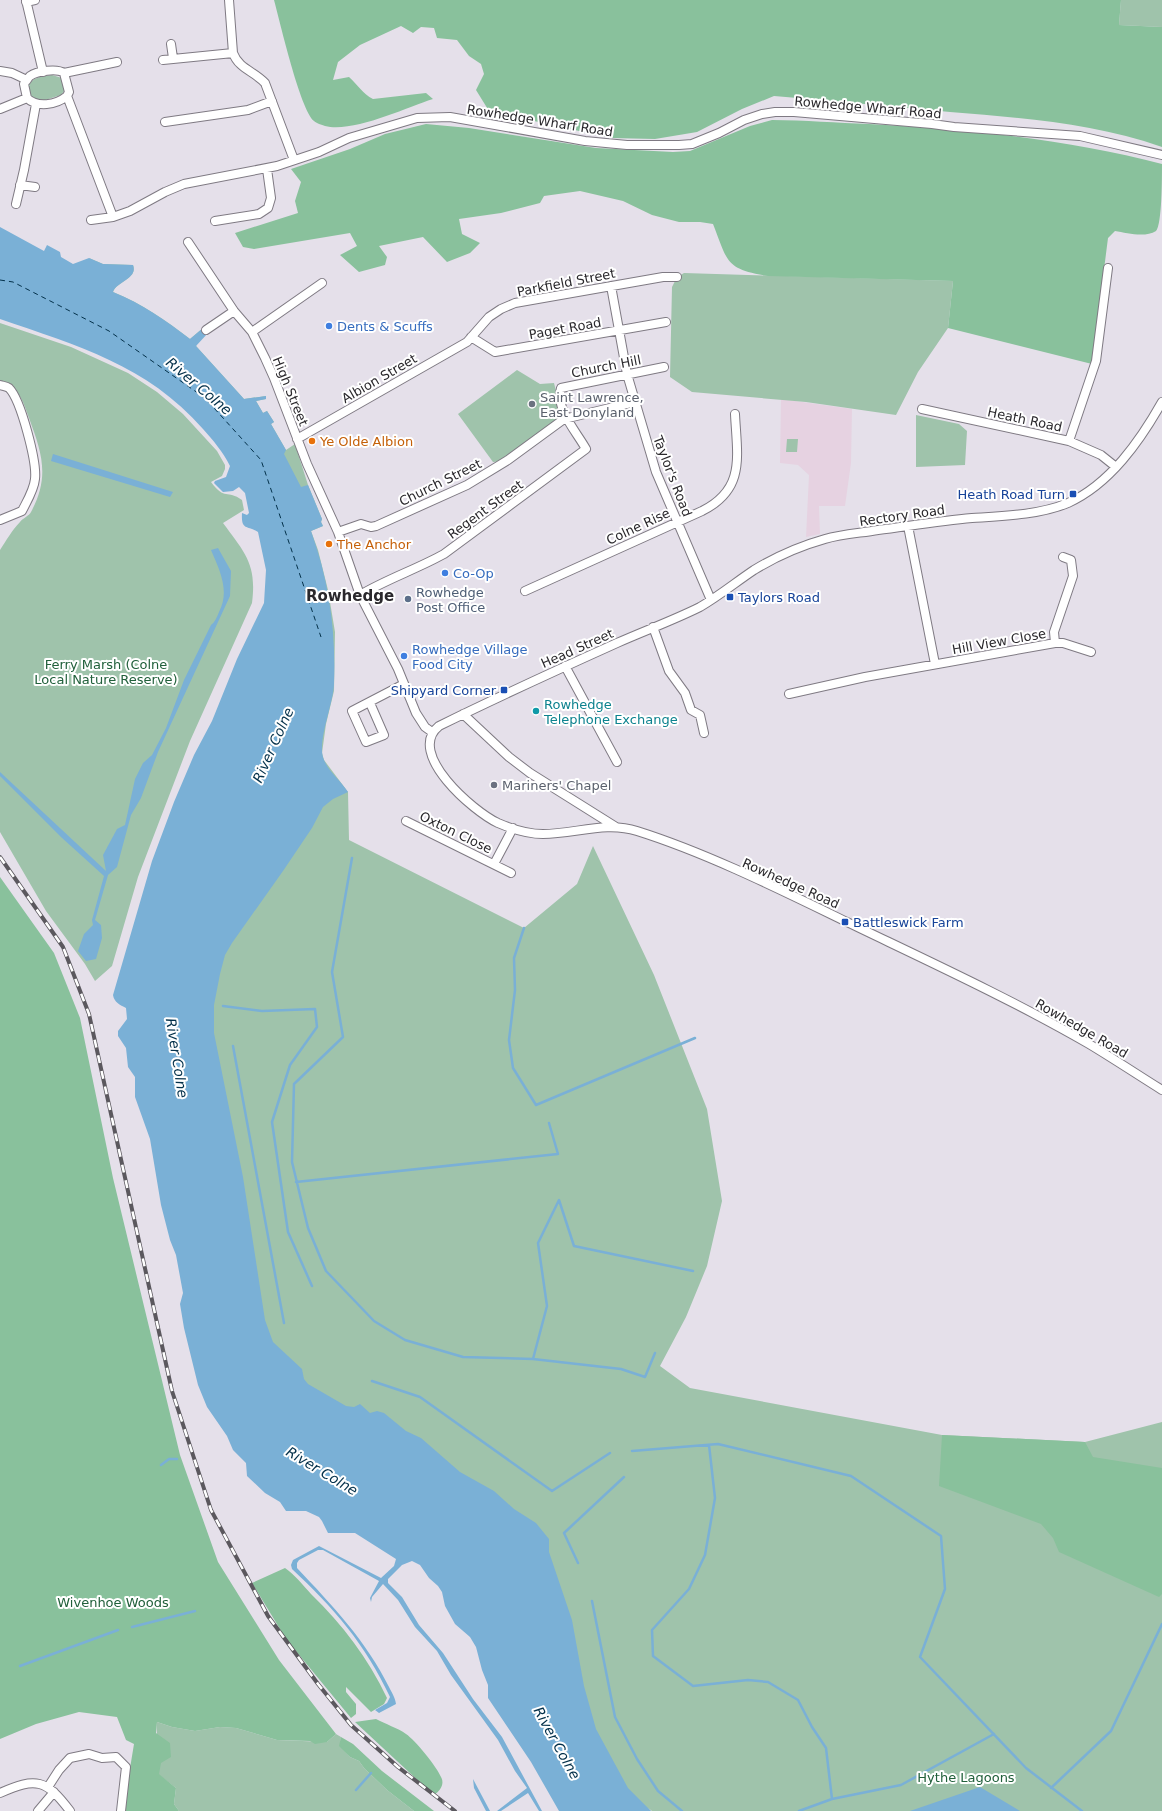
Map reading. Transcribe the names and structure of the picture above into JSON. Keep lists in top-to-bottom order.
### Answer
{
  "streets": {
    "street": [
      "Rowhedge Wharf Road",
      "Parkfield Street",
      "Paget Road",
      "Church Hill",
      "Albion Street",
      "High Street",
      "Heath Road",
      "Taylor's Road",
      "Church Street",
      "Regent Street",
      "Rectory Road",
      "Colne Rise",
      "Hill View Close",
      "Head Street",
      "Oxton Close",
      "Rowhedge Road"
    ]
  },
  "crossings": [
    ["Parkfield Street", "Paget Road"],
    ["Parkfield Street", "Albion Street"],
    ["Parkfield Street", "Taylor's Road"],
    ["Paget Road", "Albion Street"],
    ["Paget Road", "Taylor's Road"],
    ["Church Hill", "Taylor's Road"],
    ["Church Hill", "Church Street"],
    ["Church Hill", "Regent Street"],
    ["Albion Street", "High Street"],
    ["High Street", "Church Street"],
    ["High Street", "Regent Street"],
    ["High Street", "Head Street"],
    ["High Street", "Rowhedge Road"],
    ["Heath Road", "Rectory Road"],
    ["Taylor's Road", "Church Street"],
    ["Taylor's Road", "Rectory Road"],
    ["Taylor's Road", "Colne Rise"],
    ["Taylor's Road", "Head Street"],
    ["Church Street", "Regent Street"],
    ["Rectory Road", "Head Street"],
    ["Head Street", "Rowhedge Road"],
    ["Oxton Close", "Rowhedge Road"]
  ],
  "districts": ["Rowhedge"],
  "water": ["River Colne"],
  "parks": ["Ferry Marsh (Colne Local Nature Reserve)", "Wivenhoe Woods", "Hythe Lagoons"],
  "places": {
    "other": [
      "Dents & Scuffs",
      "Saint Lawrence, East Donyland",
      "Ye Olde Albion",
      "The Anchor",
      "Co-Op",
      "Rowhedge Post Office",
      "Rowhedge Village Food City",
      "Rowhedge Telephone Exchange",
      "Mariners' Chapel"
    ],
    "transit": [
      "Heath Road Turn",
      "Taylors Road",
      "Shipyard Corner",
      "Battleswick Farm"
    ]
  }
}
